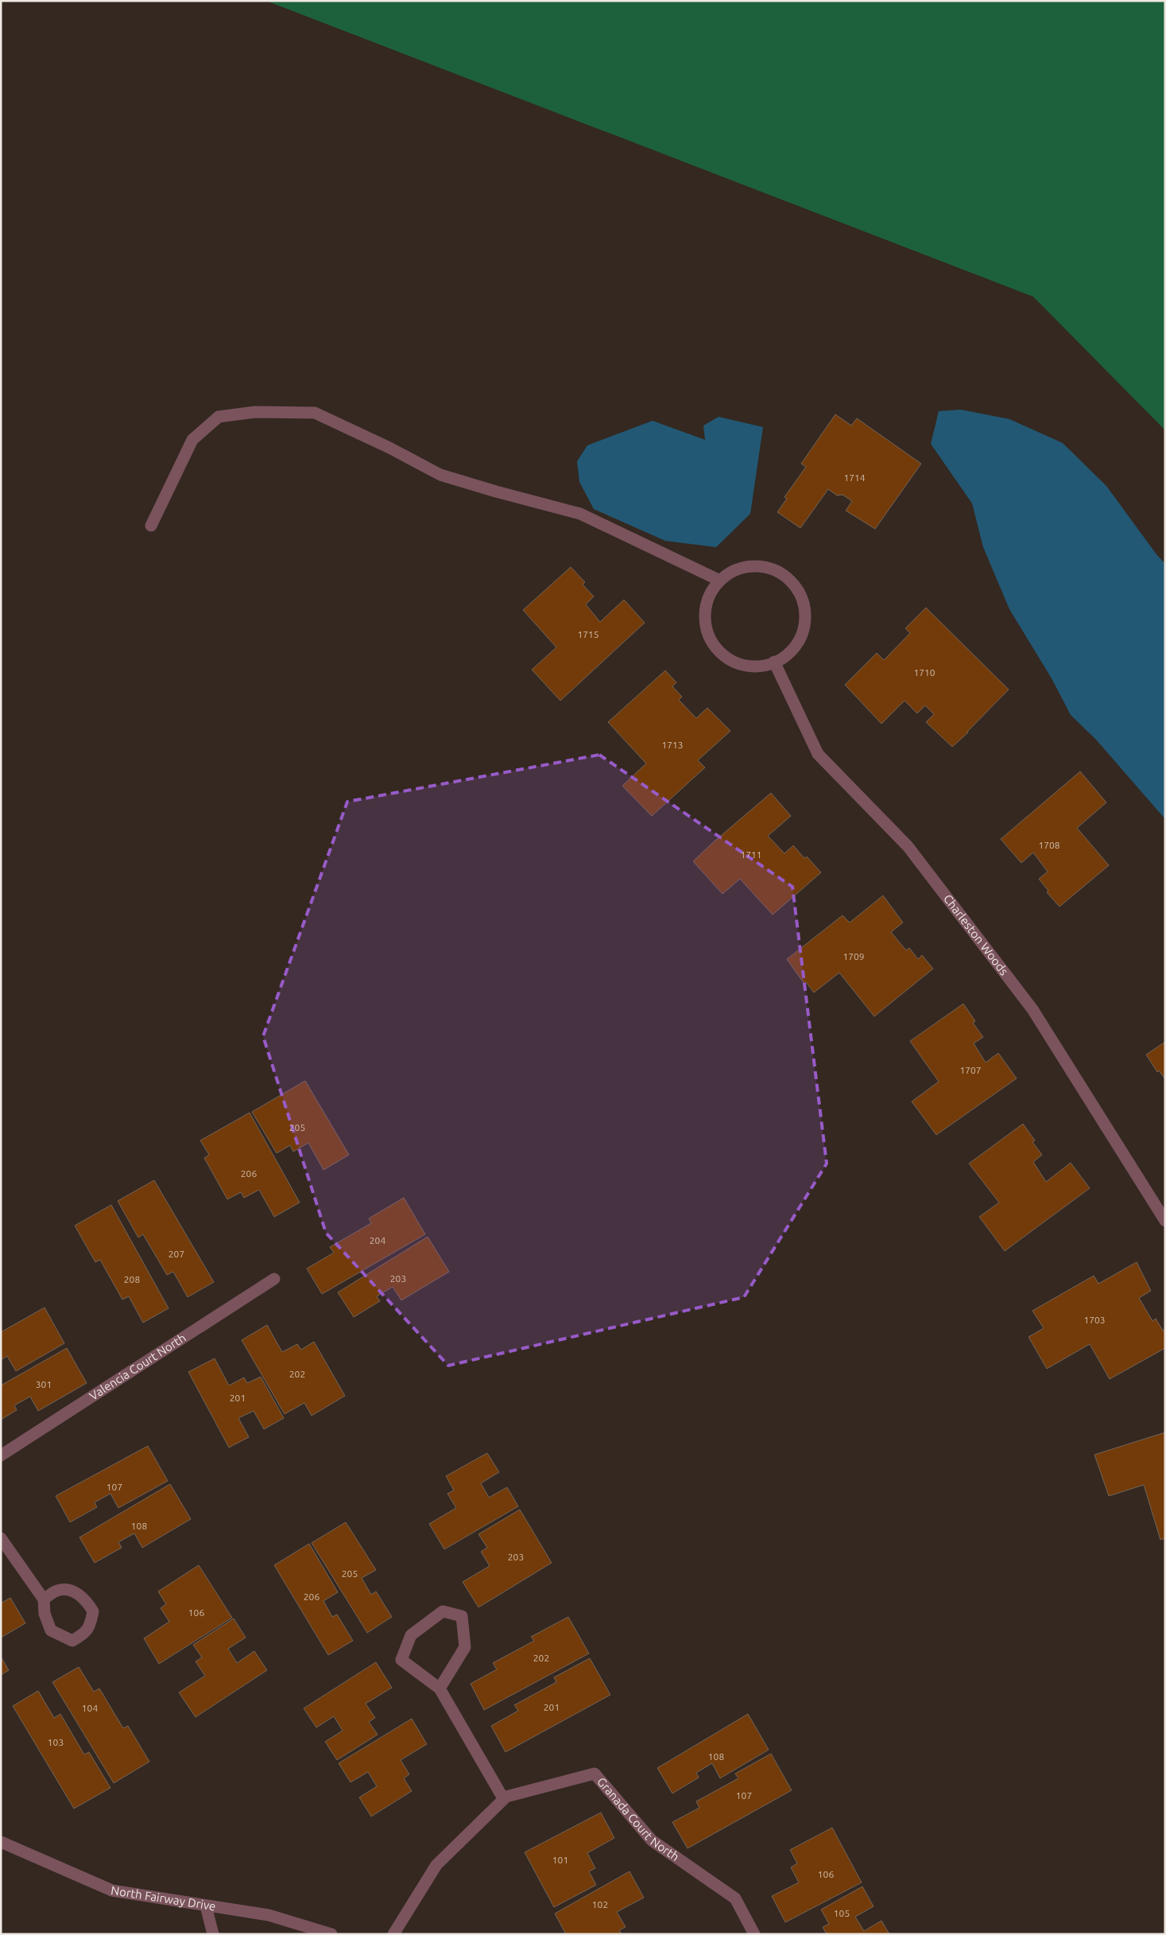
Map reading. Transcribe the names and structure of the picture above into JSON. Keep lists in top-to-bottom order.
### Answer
{
  "streets": {
    "street": [
      "Charleston Woods",
      "Valencia Court North",
      "Granada Court North",
      "North Fairway Drive"
    ]
  },
  "house_numbers": [
    "1714",
    "1715",
    "1710",
    "1713",
    "1708",
    "1711",
    "1709",
    "1707",
    "205",
    "206",
    "204",
    "207",
    "203",
    "208",
    "1703",
    "202",
    "301",
    "201",
    "107",
    "108",
    "203",
    "205",
    "206",
    "106",
    "202",
    "201",
    "104",
    "103",
    "108",
    "107",
    "101",
    "106",
    "102",
    "105"
  ]
}
